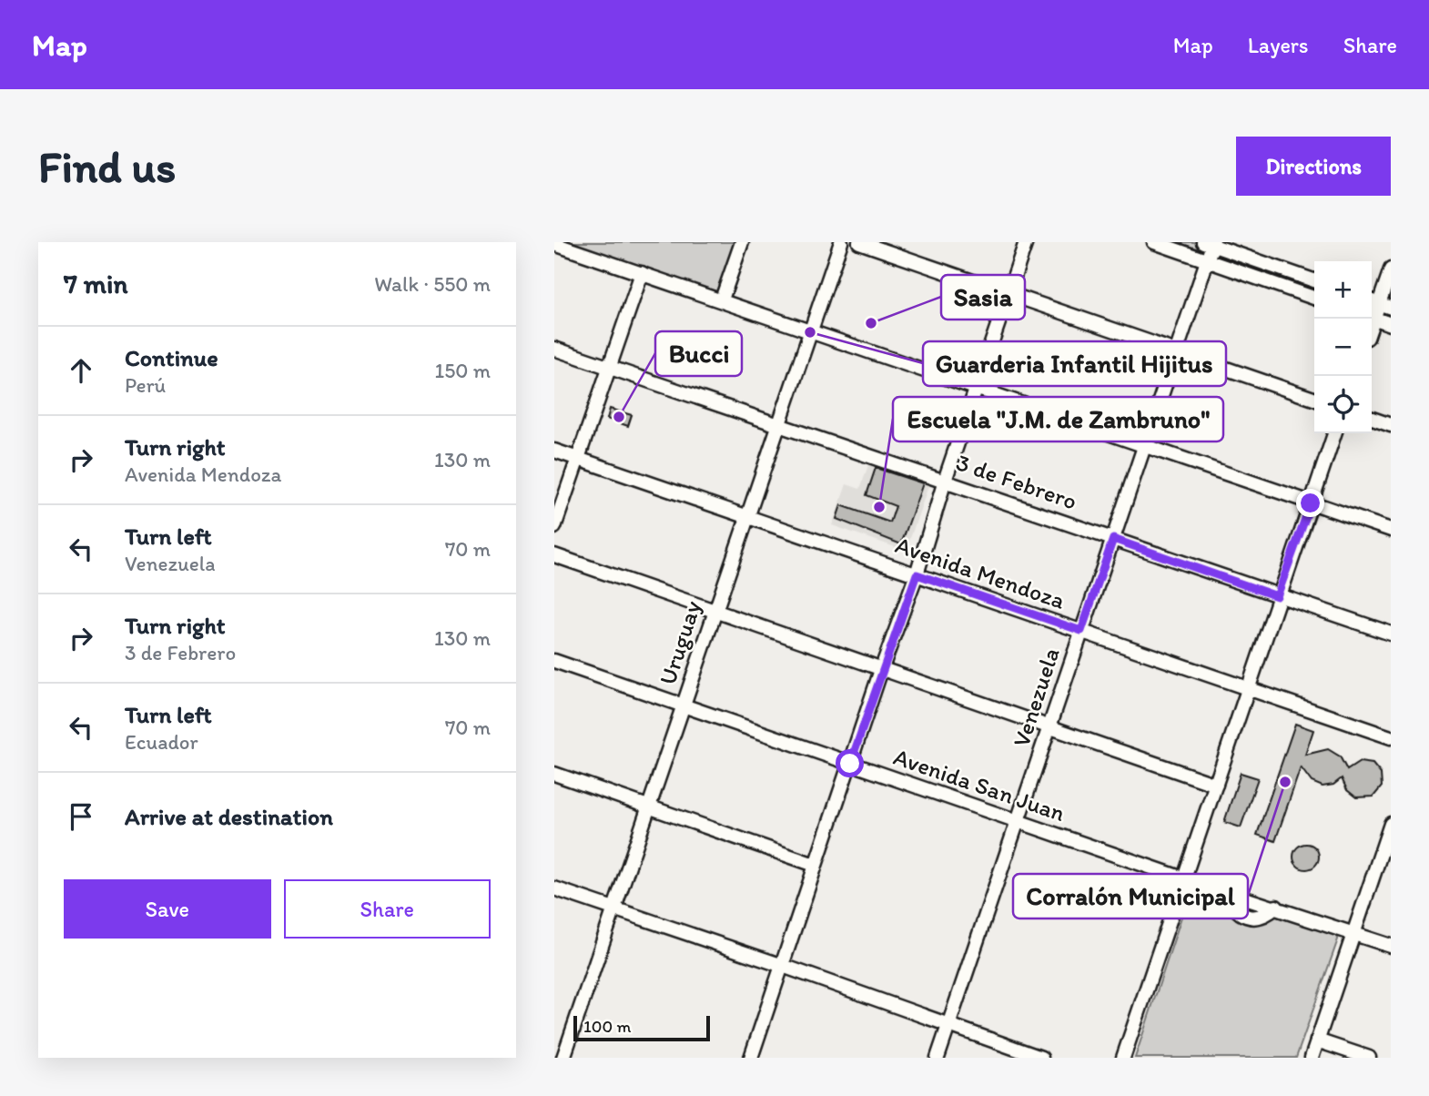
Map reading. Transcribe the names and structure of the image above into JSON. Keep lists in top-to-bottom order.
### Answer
{
  "streets": {
    "street": [
      "3 de Febrero",
      "Avenida Mendoza",
      "Uruguay",
      "Venezuela",
      "Avenida San Juan"
    ]
  },
  "crossings": [
    ["3 de Febrero", "Uruguay"],
    ["3 de Febrero", "Venezuela"],
    ["Avenida Mendoza", "Uruguay"],
    ["Avenida Mendoza", "Venezuela"],
    ["Uruguay", "Avenida San Juan"],
    ["Venezuela", "Avenida San Juan"]
  ],
  "places": [
    "Sasia",
    "Guarderia Infantil Hijitus",
    "Bucci",
    "Escuela \"J.M. de Zambruno\"",
    "Corralón Municipal"
  ],
  "scale_bar": "100 m",
  "page": {
    "header": "Map",
    "nav": ["Map", "Layers", "Share"],
    "buttons": [
      "Directions",
      ["Save", "Share"]
    ],
    "title": "Find us",
    "heading": ["7 min", "Walk · 550 m"],
    "map_buttons": ["+", "−"],
    "list": [
      ["Continue", "Perú", "150 m"],
      ["Turn right", "Avenida Mendoza", "130 m"],
      ["Turn left", "Venezuela", "70 m"],
      ["Turn right", "3 de Febrero", "130 m"],
      ["Turn left", "Ecuador", "70 m"],
      "Arrive at destination"
    ],
    "scale": "100 m"
  }
}
